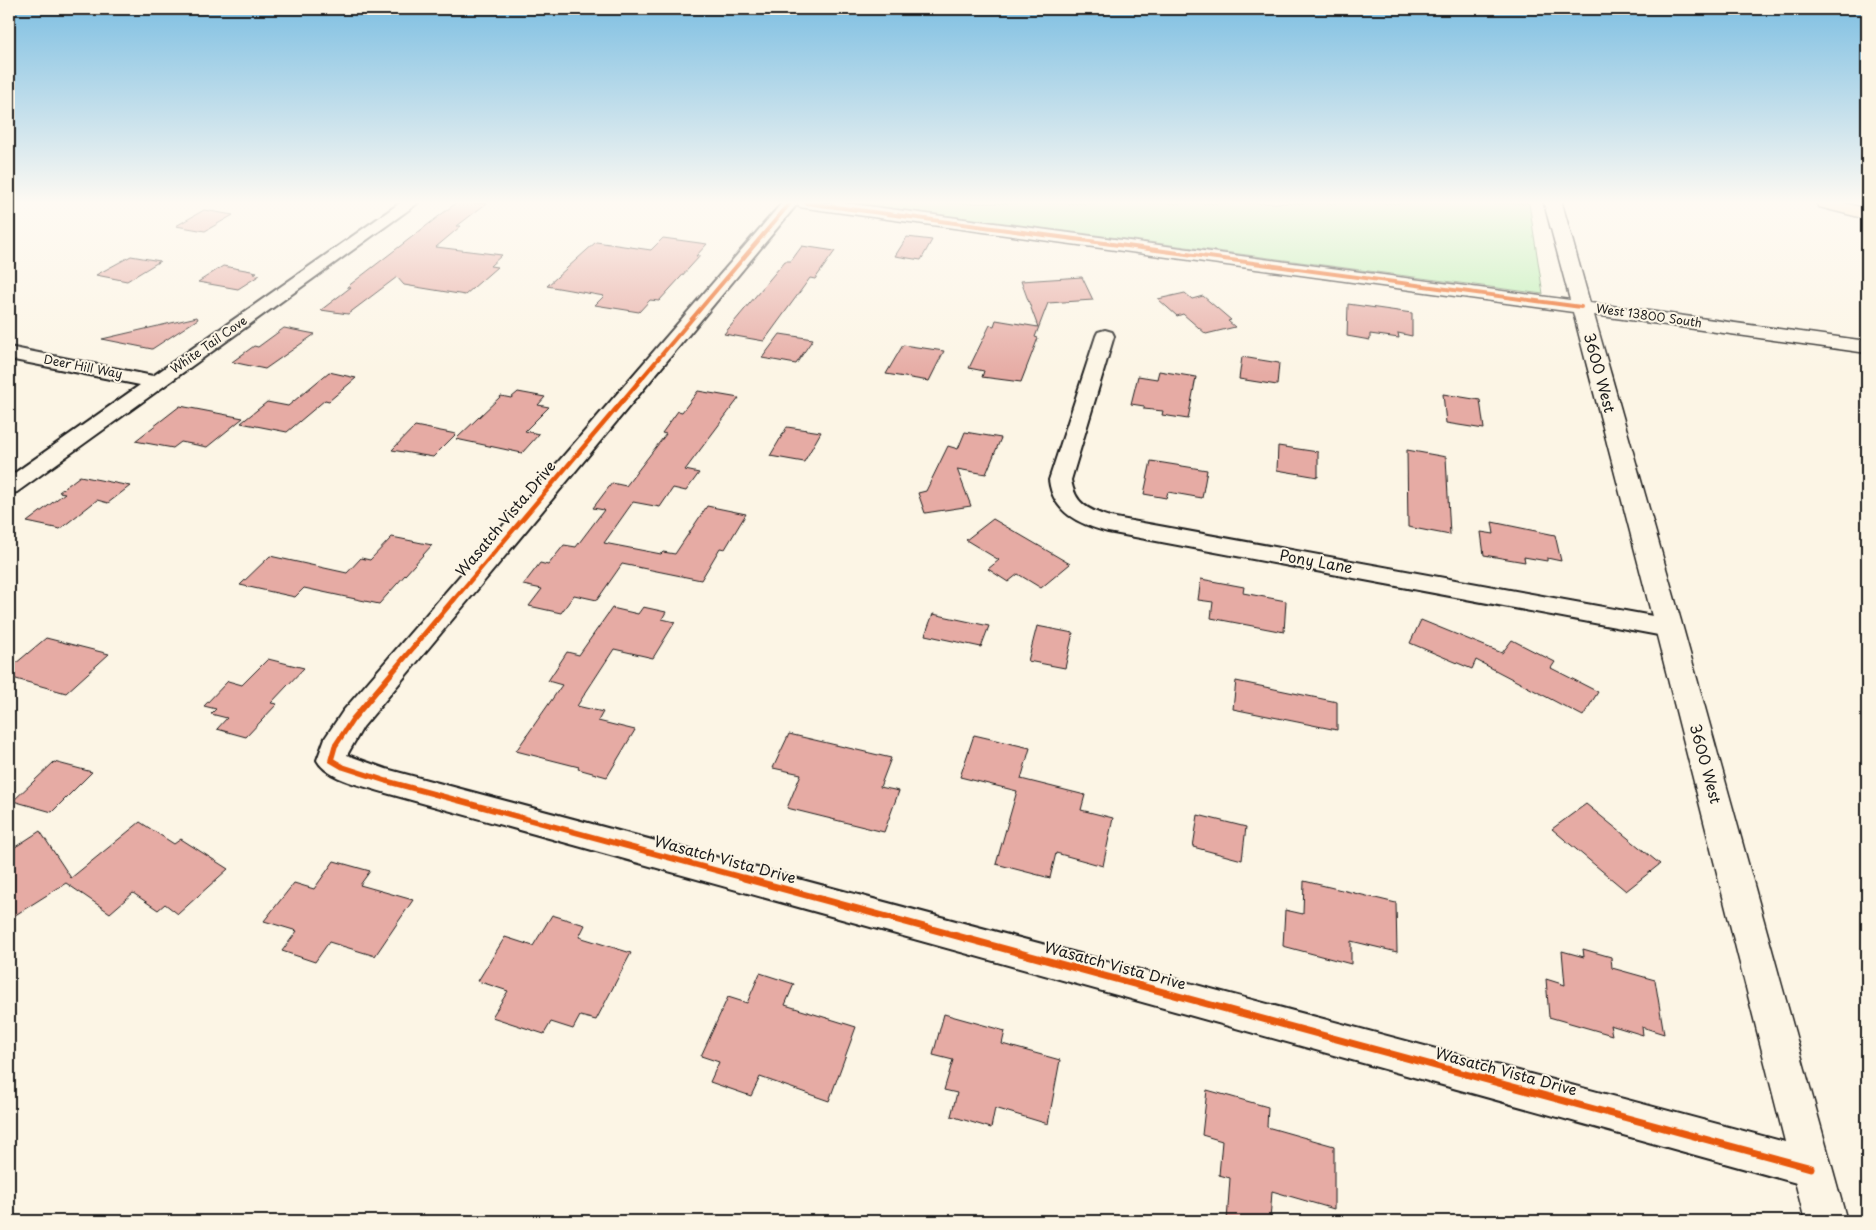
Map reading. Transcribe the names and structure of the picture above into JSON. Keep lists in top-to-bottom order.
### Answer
{
  "streets": {
    "street": [
      "West 13800 South",
      "White Tail Cove",
      "Deer Hill Way",
      "3600 West",
      "Wasatch Vista Drive",
      "Pony Lane"
    ]
  },
  "crossings": [
    ["West 13800 South", "3600 West"],
    ["White Tail Cove", "Deer Hill Way"],
    ["3600 West", "Wasatch Vista Drive"],
    ["3600 West", "Pony Lane"]
  ]
}
